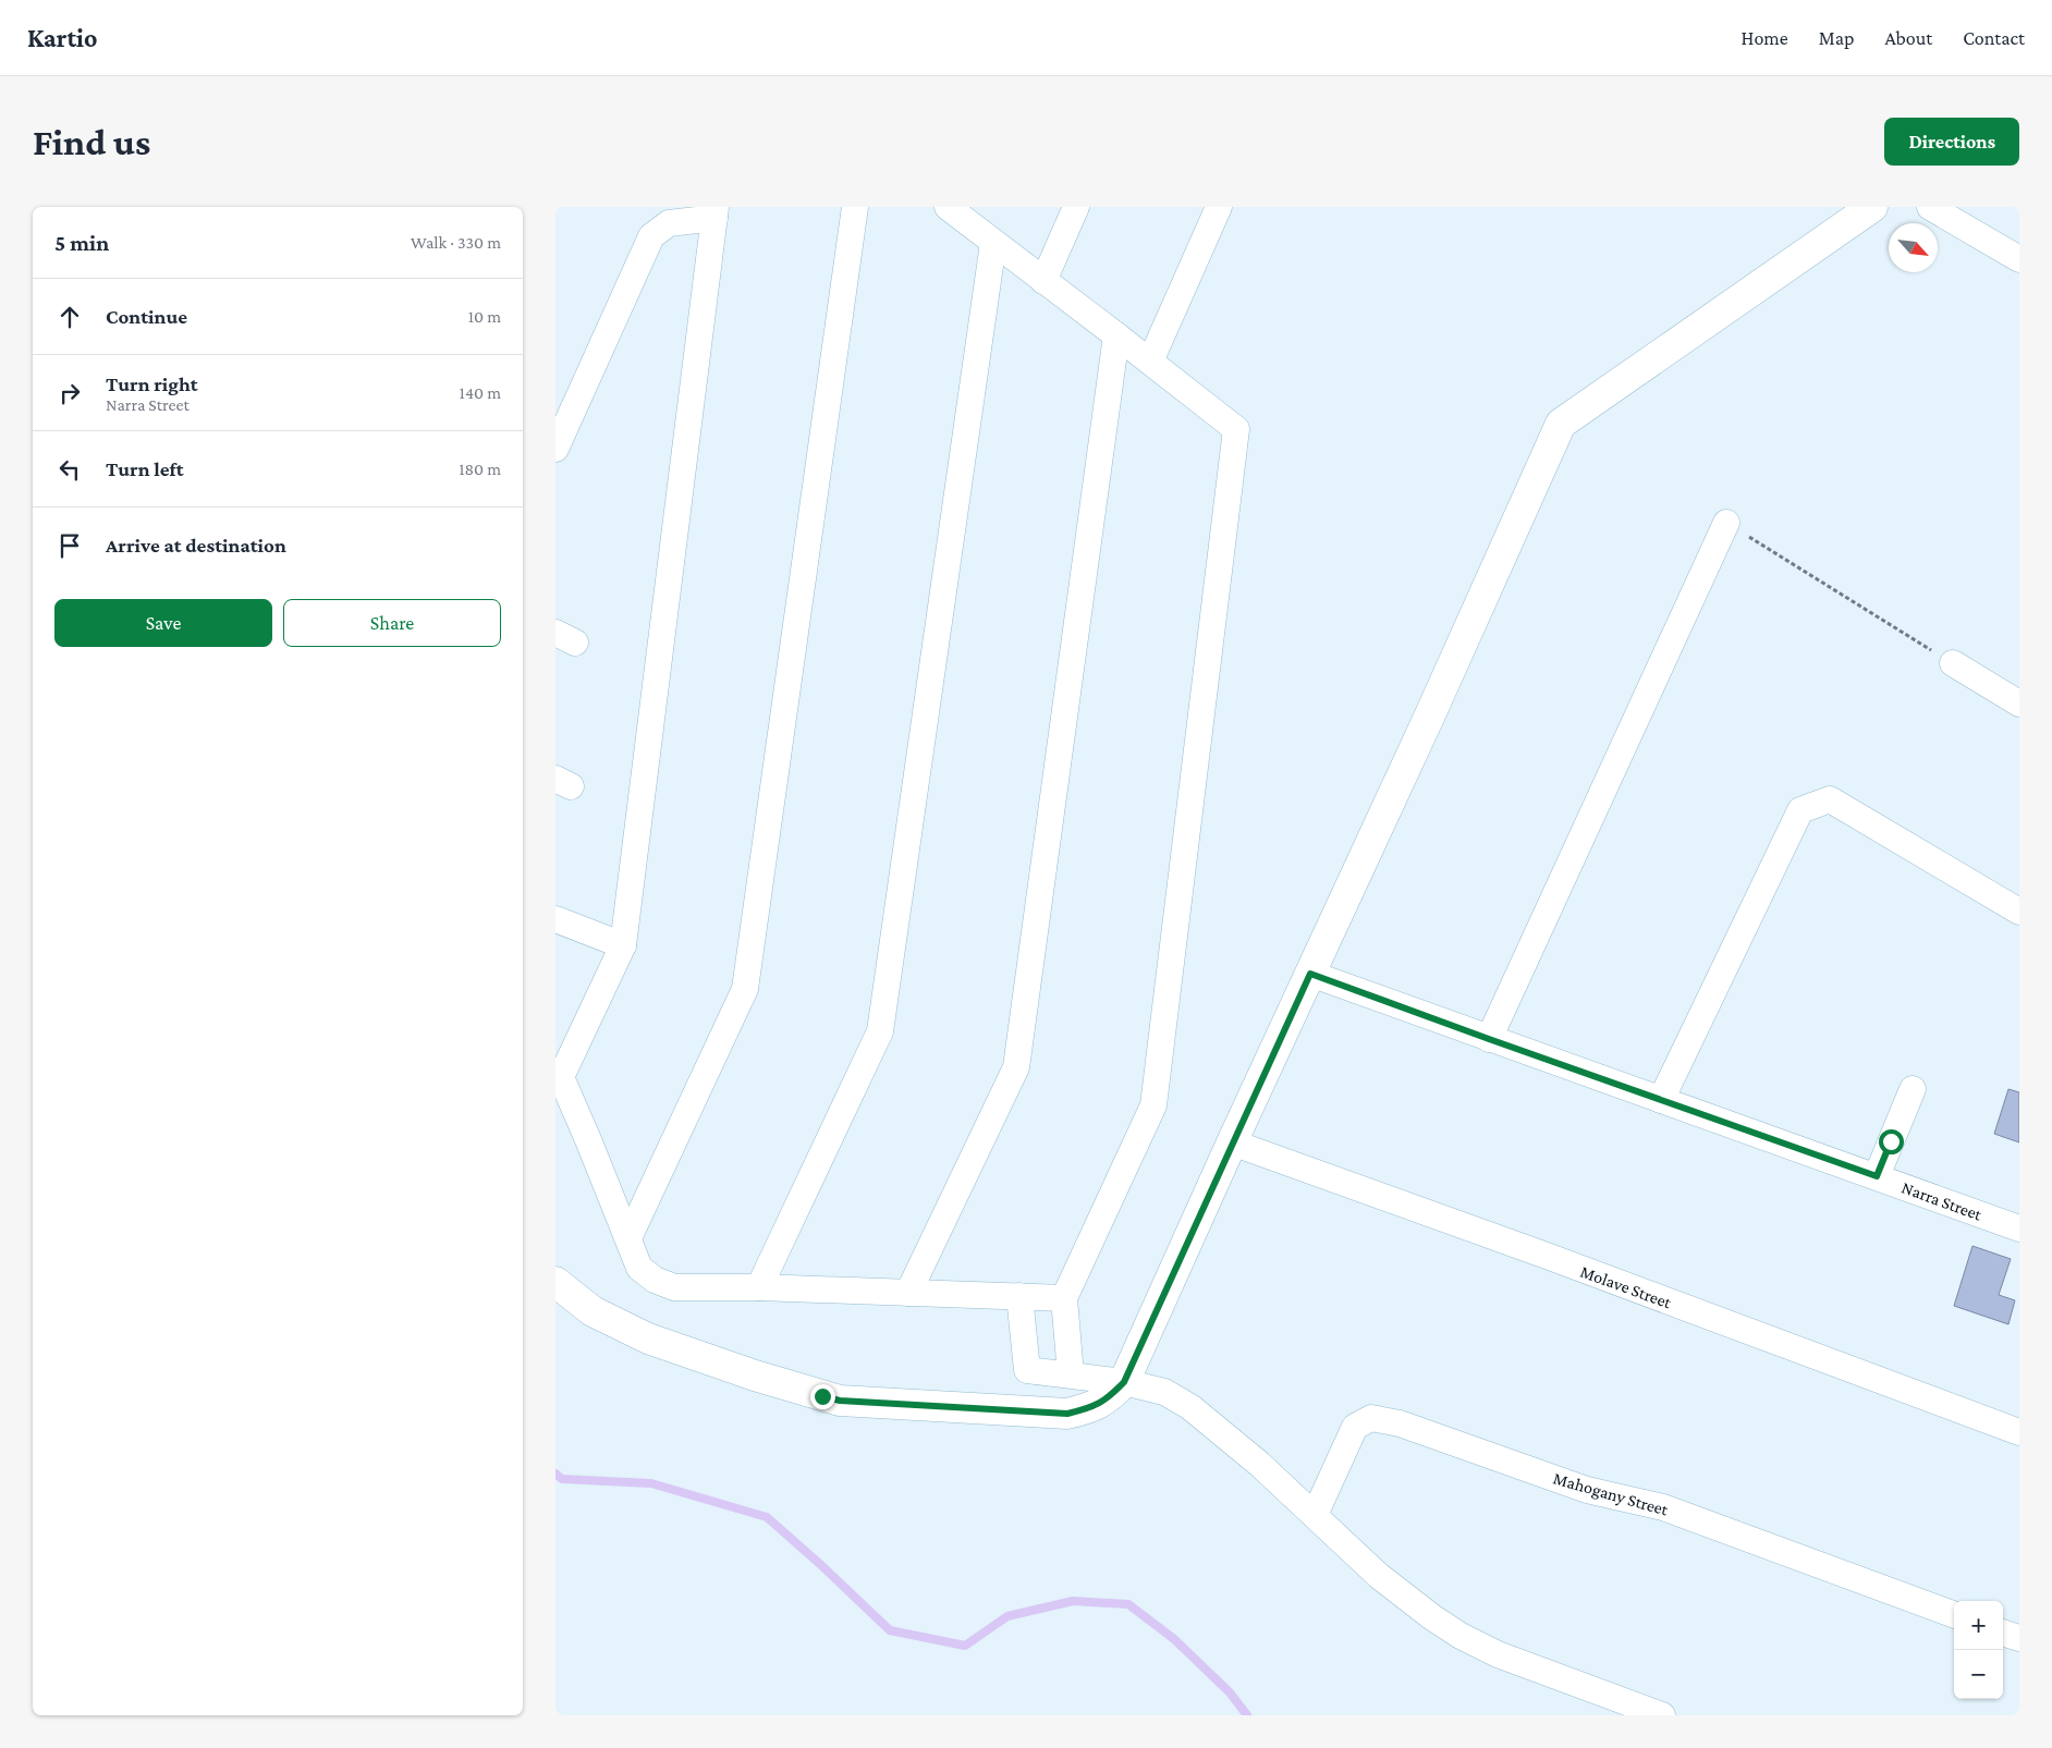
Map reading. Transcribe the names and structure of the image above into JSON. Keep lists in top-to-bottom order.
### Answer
{
  "streets": {
    "street": ["Narra Street", "Molave Street", "Mahogany Street"]
  },
  "north": "bottom right",
  "page": {
    "header": "Kartio",
    "nav": [
      "Home",
      "Map",
      "About",
      "Contact"
    ],
    "buttons": [
      "Directions",
      ["Save", "Share"]
    ],
    "title": "Find us",
    "heading": ["5 min", "Walk · 330 m"],
    "list": [
      ["Continue", "10 m"],
      ["Turn right", "Narra Street", "140 m"],
      ["Turn left", "180 m"],
      "Arrive at destination"
    ],
    "map_buttons": ["+", "−"]
  }
}
